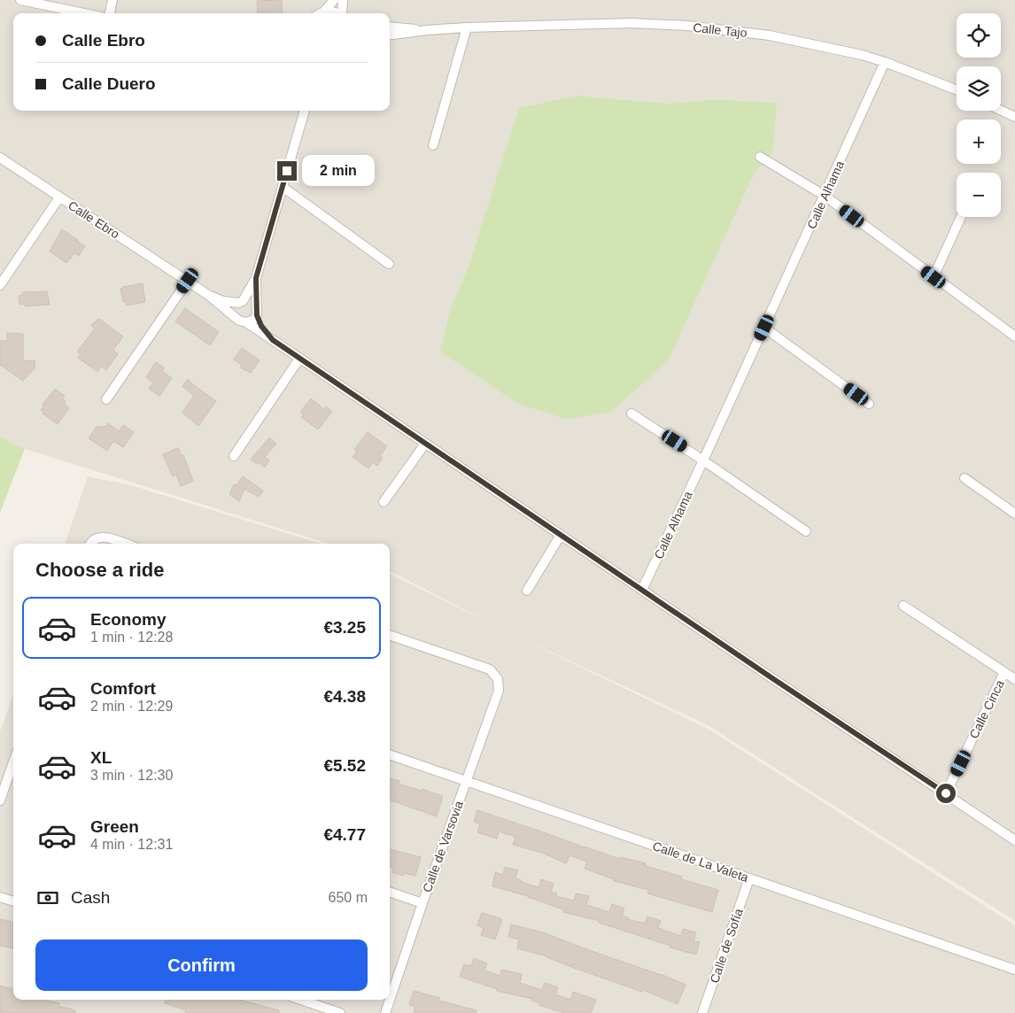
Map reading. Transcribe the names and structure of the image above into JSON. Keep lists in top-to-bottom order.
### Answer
{
  "streets": {
    "street": [
      "Calle Tajo",
      "Calle Alhama",
      "Calle Ebro",
      "Calle Cinca",
      "Calle de Varsovia",
      "Calle de La Valeta",
      "Calle de Sofía"
    ]
  },
  "crossings": [
    ["Calle Tajo", "Calle Alhama"],
    ["Calle de Varsovia", "Calle de La Valeta"],
    ["Calle de La Valeta", "Calle de Sofía"]
  ],
  "page": {
    "map_buttons": ["+", "−"],
    "banner": ["Calle Ebro", "Calle Duero"],
    "bubble": "2 min",
    "heading": "Choose a ride",
    "list": [
      {
        "name": "Economy",
        "note": "1 min · 12:28",
        "value": "€3.25"
      },
      {
        "name": "Comfort",
        "note": "2 min · 12:29",
        "value": "€4.38"
      },
      {
        "name": "XL",
        "note": "3 min · 12:30",
        "value": "€5.52"
      },
      {
        "name": "Green",
        "note": "4 min · 12:31",
        "value": "€4.77"
      }
    ],
    "pay": ["Cash", "650 m"],
    "buttons": "Confirm"
  }
}
